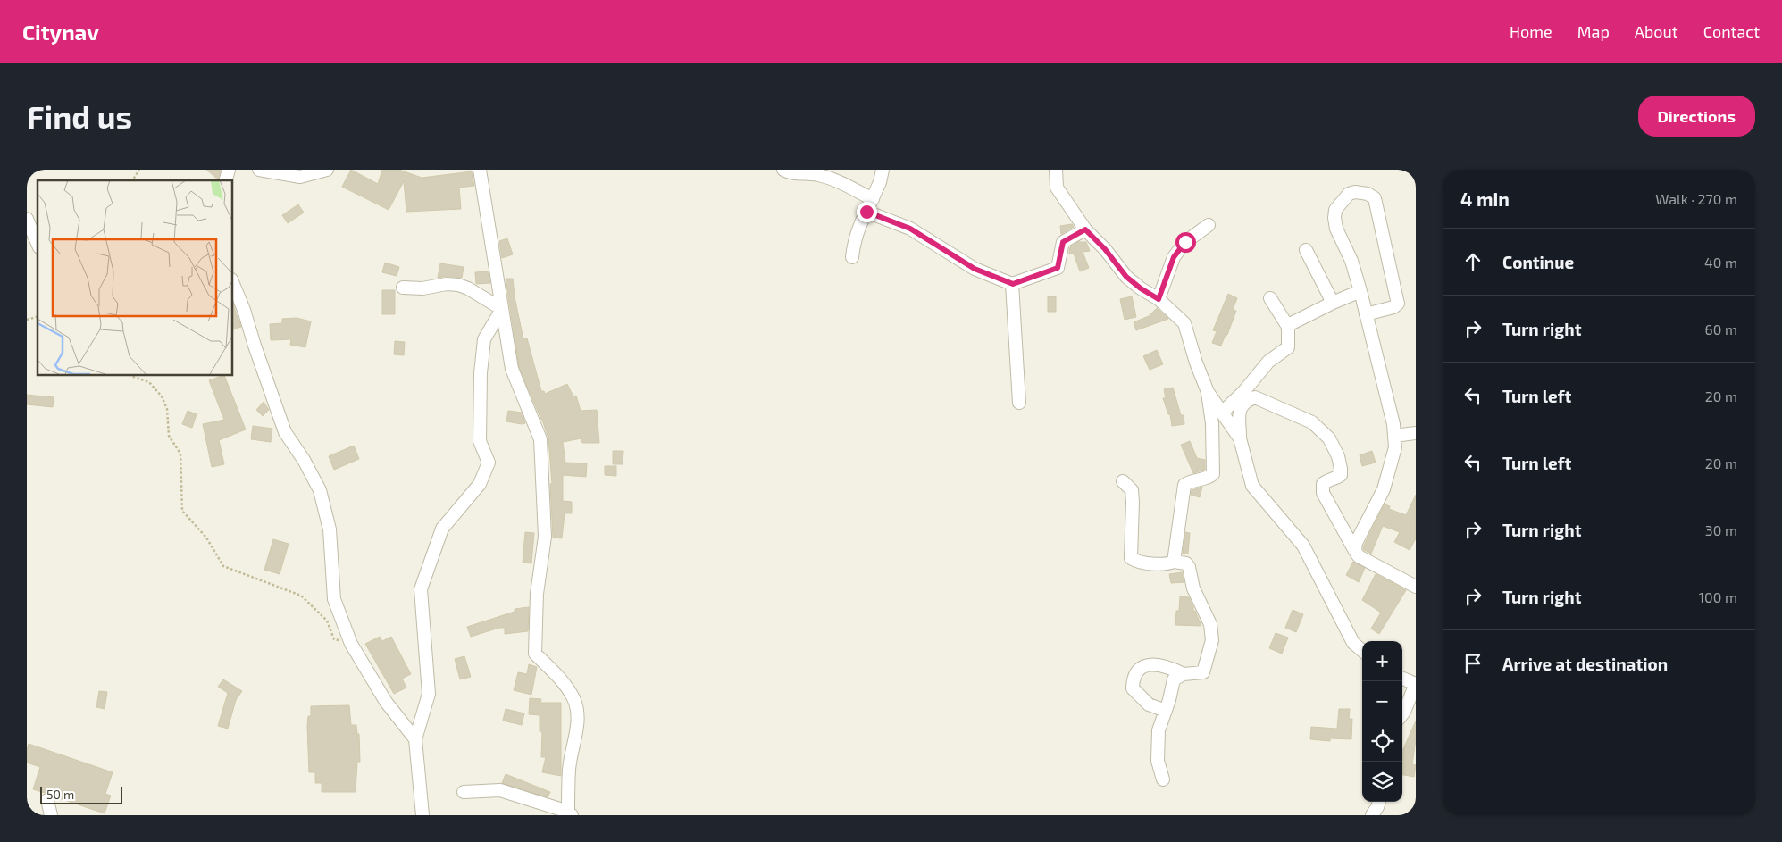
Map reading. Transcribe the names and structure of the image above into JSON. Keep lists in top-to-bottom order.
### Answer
{
  "scale_bar": "50 m",
  "page": {
    "header": "Citynav",
    "nav": [
      "Home",
      "Map",
      "About",
      "Contact"
    ],
    "buttons": "Directions",
    "title": "Find us",
    "heading": ["4 min", "Walk · 270 m"],
    "list": [
      ["Continue", "40 m"],
      ["Turn right", "60 m"],
      ["Turn left", "20 m"],
      ["Turn left", "20 m"],
      ["Turn right", "30 m"],
      ["Turn right", "100 m"],
      "Arrive at destination"
    ],
    "map_buttons": ["+", "−"],
    "scale": "50 m"
  }
}
